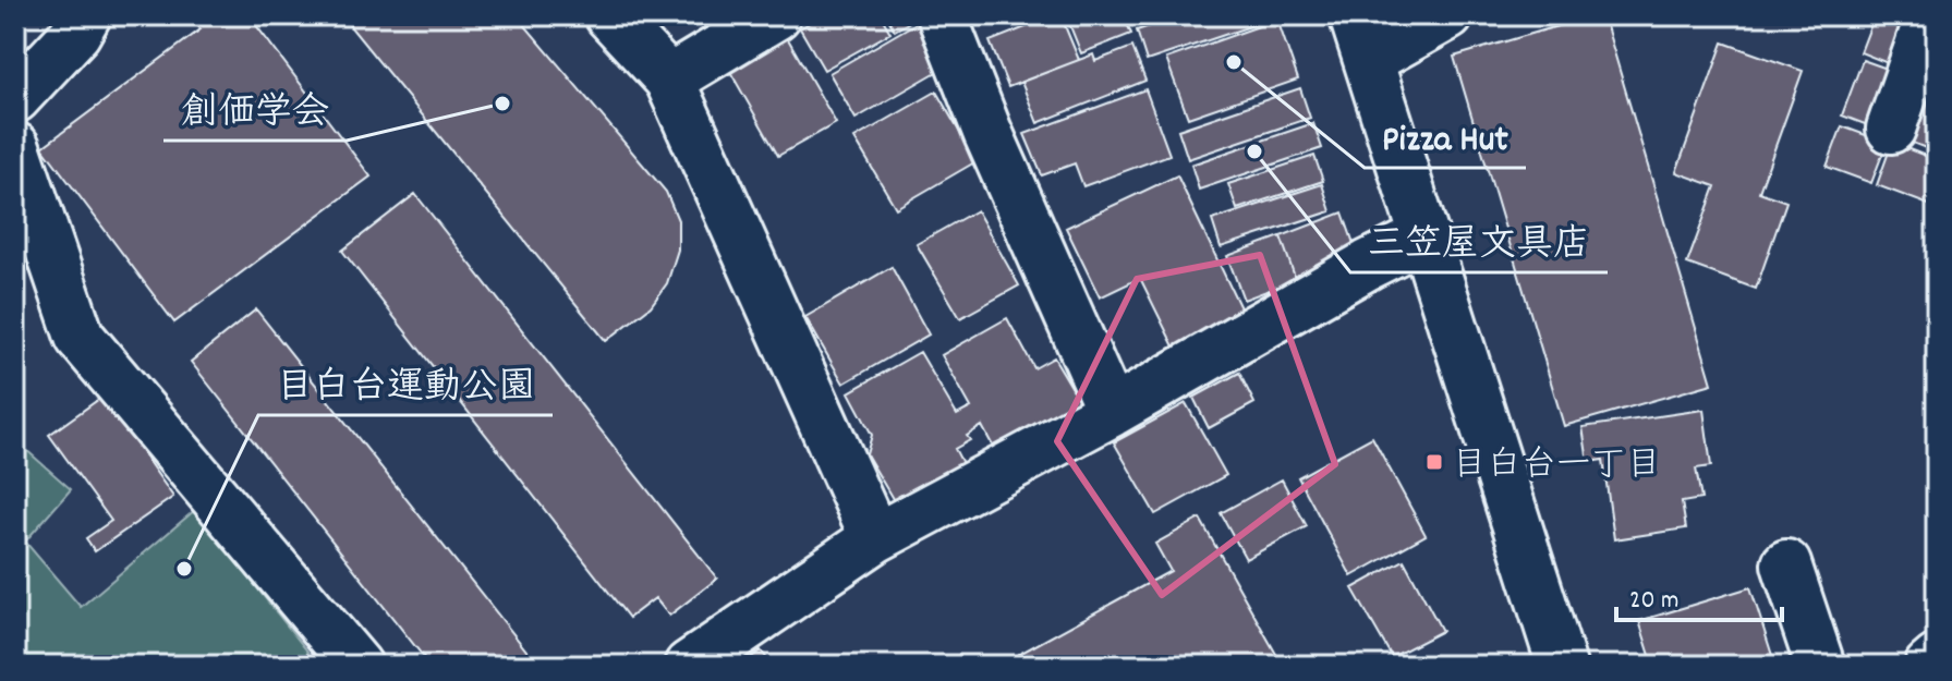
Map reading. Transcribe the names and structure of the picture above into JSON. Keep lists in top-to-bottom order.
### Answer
{
  "places": {
    "other": [
      "Pizza Hut",
      "創価学会",
      "三笠屋文具店",
      "目白台運動公園"
    ],
    "transit": ["目白台一丁目"]
  },
  "scale_bar": "20 m"
}
